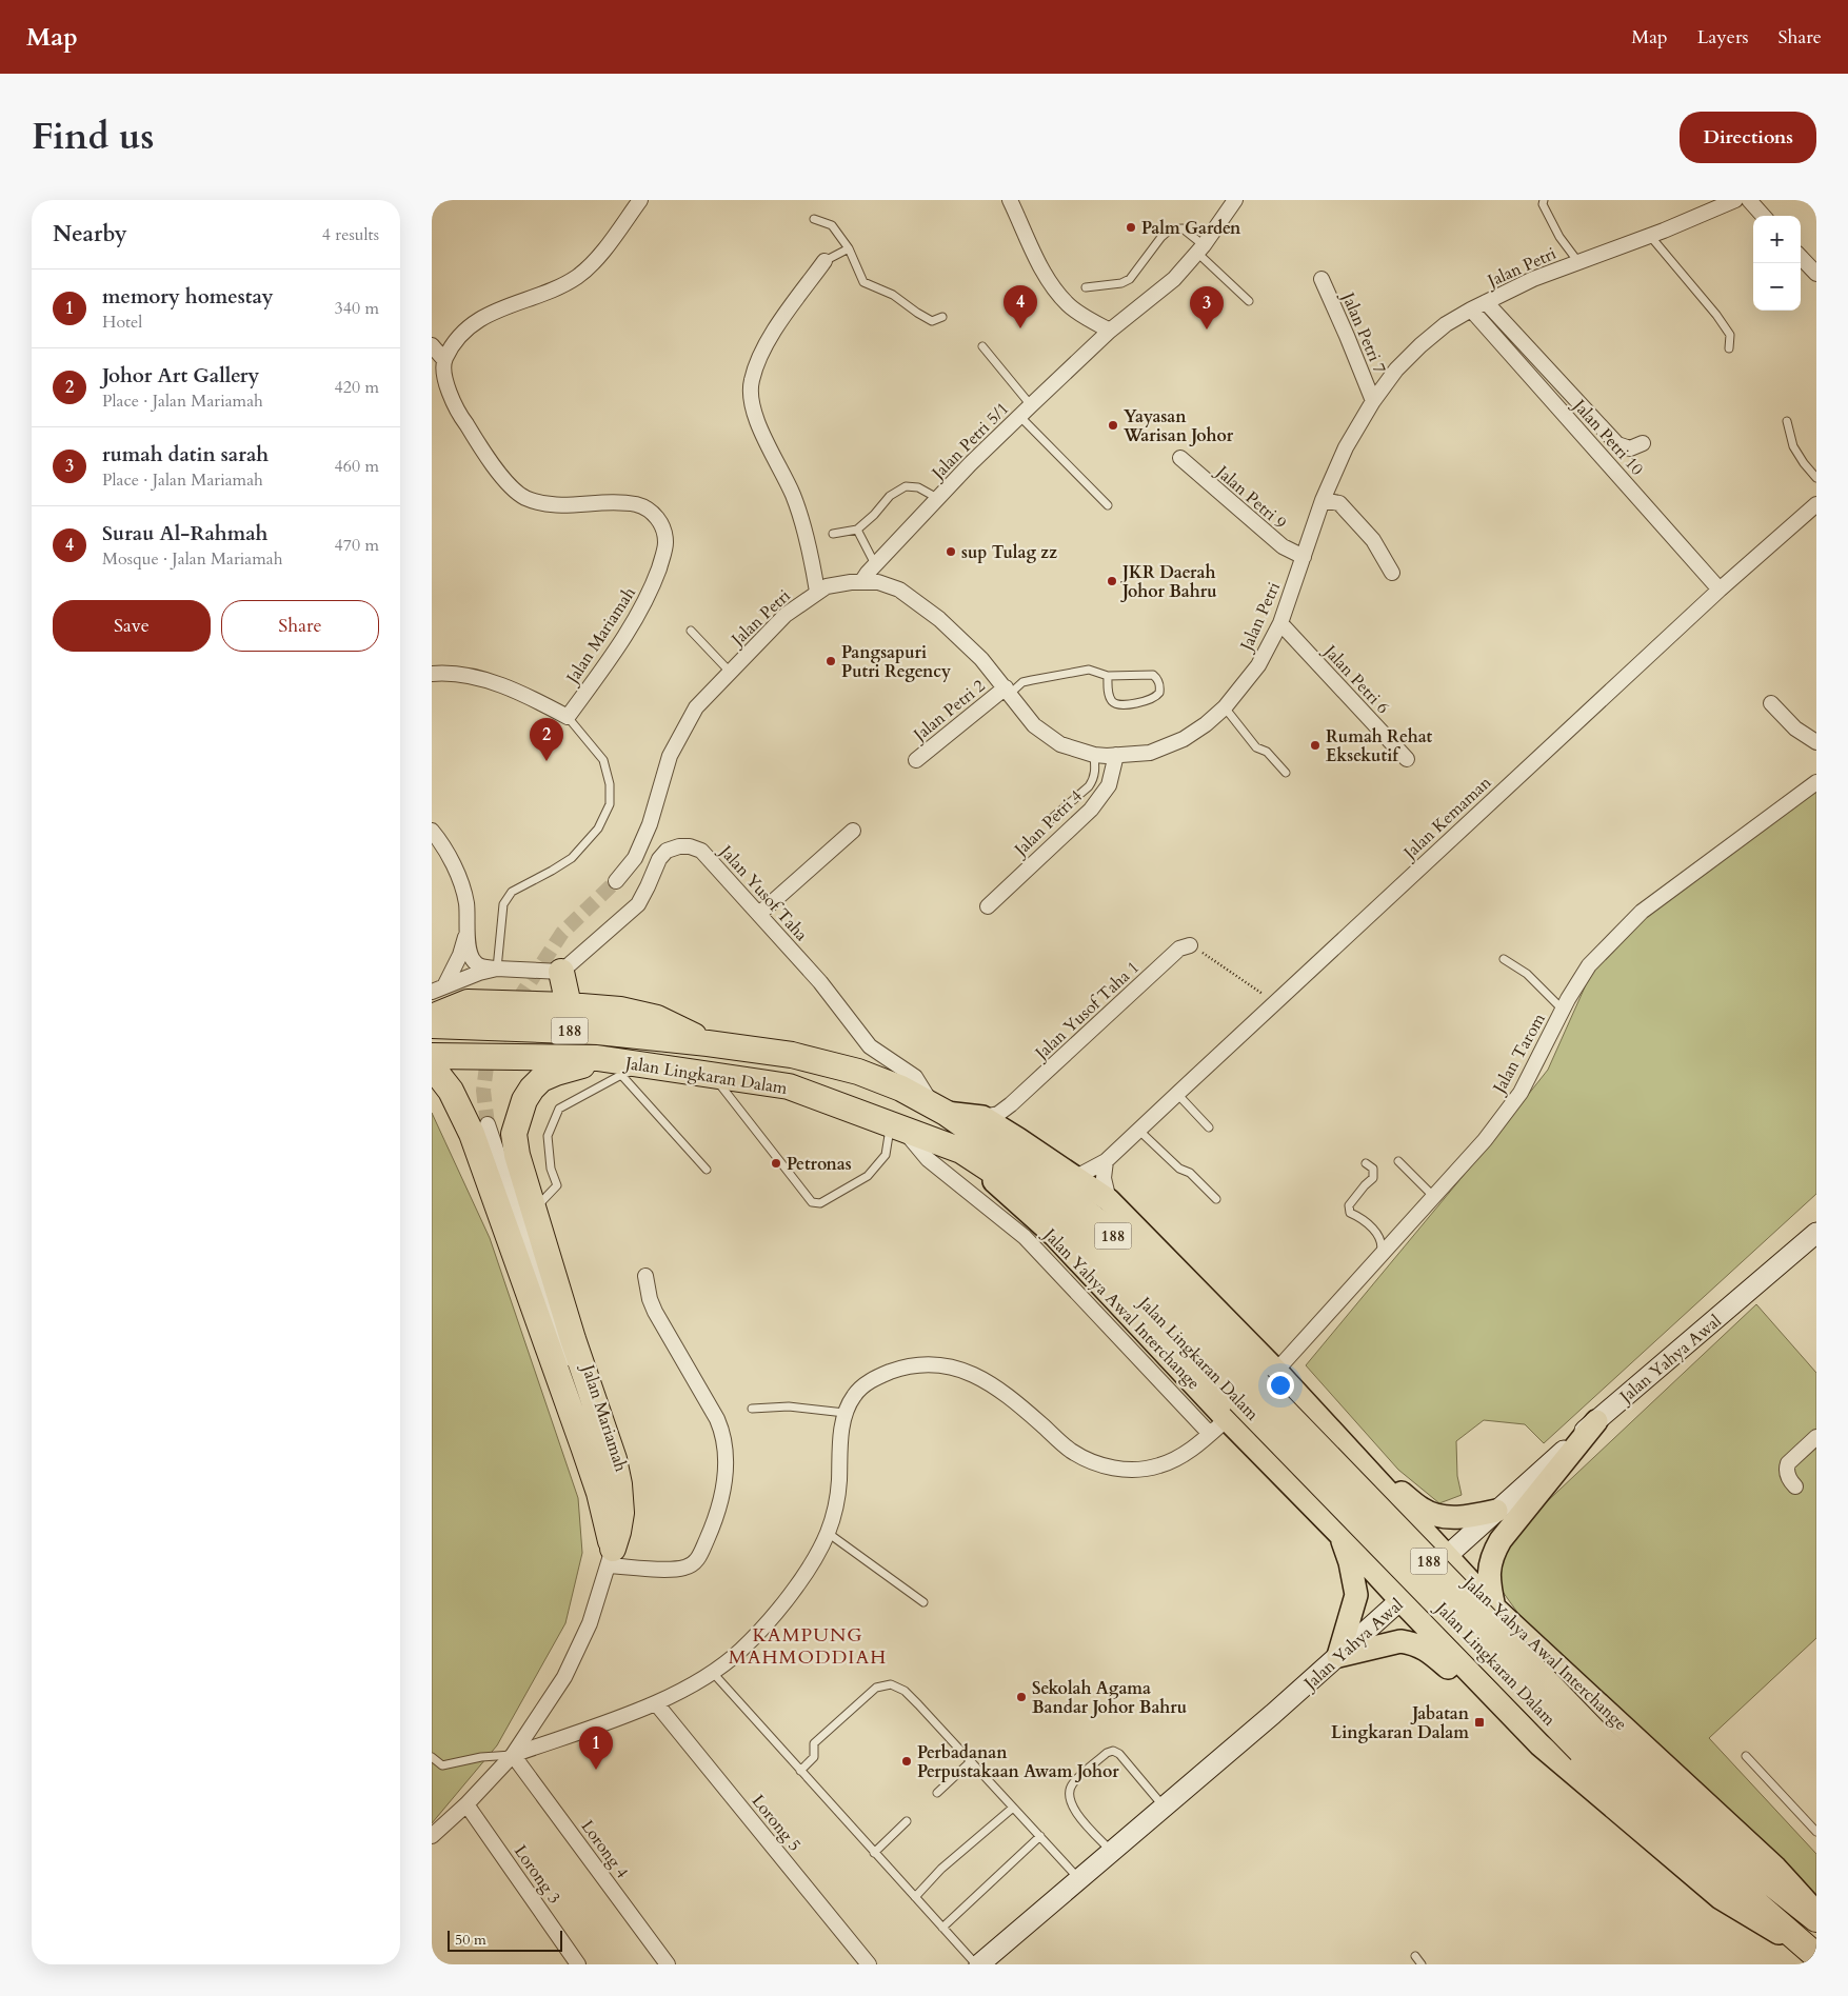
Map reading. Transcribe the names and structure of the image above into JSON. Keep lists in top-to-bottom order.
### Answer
{
  "streets": {
    "highway": ["188", "Jalan Lingkaran Dalam"],
    "main road": ["Jalan Yahya Awal Interchange", "Jalan Yahya Awal"],
    "street": [
      "Jalan Petri",
      "Jalan Petri 7",
      "Jalan Petri 10",
      "Jalan Petri 5/1",
      "Jalan Petri 9",
      "Jalan Mariamah",
      "Jalan Petri 6",
      "Jalan Petri 2",
      "Jalan Kemaman",
      "Jalan Petri 4",
      "Jalan Yusof Taha",
      "Jalan Yusof Taha 1",
      "Jalan Tarom",
      "Lorong 5",
      "Lorong 4",
      "Lorong 3"
    ]
  },
  "crossings": [
    ["Jalan Petri", "Jalan Petri 7"],
    ["Jalan Petri", "Jalan Petri 10"],
    ["Jalan Petri", "Jalan Petri 5/1"],
    ["Jalan Petri", "Jalan Petri 9"],
    ["Jalan Petri", "Jalan Petri 6"],
    ["Jalan Petri", "Jalan Petri 2"],
    ["Jalan Petri", "Jalan Petri 4"],
    ["Jalan Petri 10", "Jalan Kemaman"],
    ["Jalan Mariamah", "Lorong 4"],
    ["Jalan Mariamah", "Lorong 3"],
    ["Jalan Kemaman", "Jalan Yahya Awal Interchange"],
    ["Jalan Yusof Taha", "Jalan Lingkaran Dalam"],
    ["Jalan Yusof Taha", "Jalan Yahya Awal Interchange"],
    ["Jalan Yusof Taha 1", "Jalan Yahya Awal Interchange"],
    ["Jalan Tarom", "Jalan Lingkaran Dalam"],
    ["Jalan Tarom", "Jalan Yahya Awal Interchange"],
    ["Jalan Lingkaran Dalam", "Jalan Yahya Awal Interchange"],
    ["Jalan Yahya Awal Interchange", "Jalan Yahya Awal"]
  ],
  "districts": ["KAMPUNG MAHMODDIAH"],
  "places": {
    "other": [
      "Palm Garden",
      "Yayasan Warisan Johor",
      "sup Tulag zz",
      "JKR Daerah Johor Bahru",
      "Pangsapuri Putri Regency",
      "Rumah Rehat Eksekutif",
      "Petronas",
      "Sekolah Agama Bandar Johor Bahru",
      "Perbadanan Perpustakaan Awam Johor"
    ],
    "transit": ["Jabatan Lingkaran Dalam"]
  },
  "scale_bar": "50 m",
  "page": {
    "header": "Map",
    "nav": ["Map", "Layers", "Share"],
    "title": "Find us",
    "buttons": [
      "Directions",
      ["Save", "Share"]
    ],
    "heading": ["Nearby", "4 results"],
    "map_buttons": ["+", "−"],
    "list": [
      {
        "mark": "1",
        "name": "memory homestay",
        "note": "Hotel",
        "value": "340 m"
      },
      {
        "mark": "2",
        "name": "Johor Art Gallery",
        "note": "Place · Jalan Mariamah",
        "value": "420 m"
      },
      {
        "mark": "3",
        "name": "rumah datin sarah",
        "note": "Place · Jalan Mariamah",
        "value": "460 m"
      },
      {
        "mark": "4",
        "name": "Surau Al-Rahmah",
        "note": "Mosque · Jalan Mariamah",
        "value": "470 m"
      }
    ],
    "pins": [
      "4",
      "3",
      "2",
      "1"
    ],
    "scale": "50 m"
  }
}
